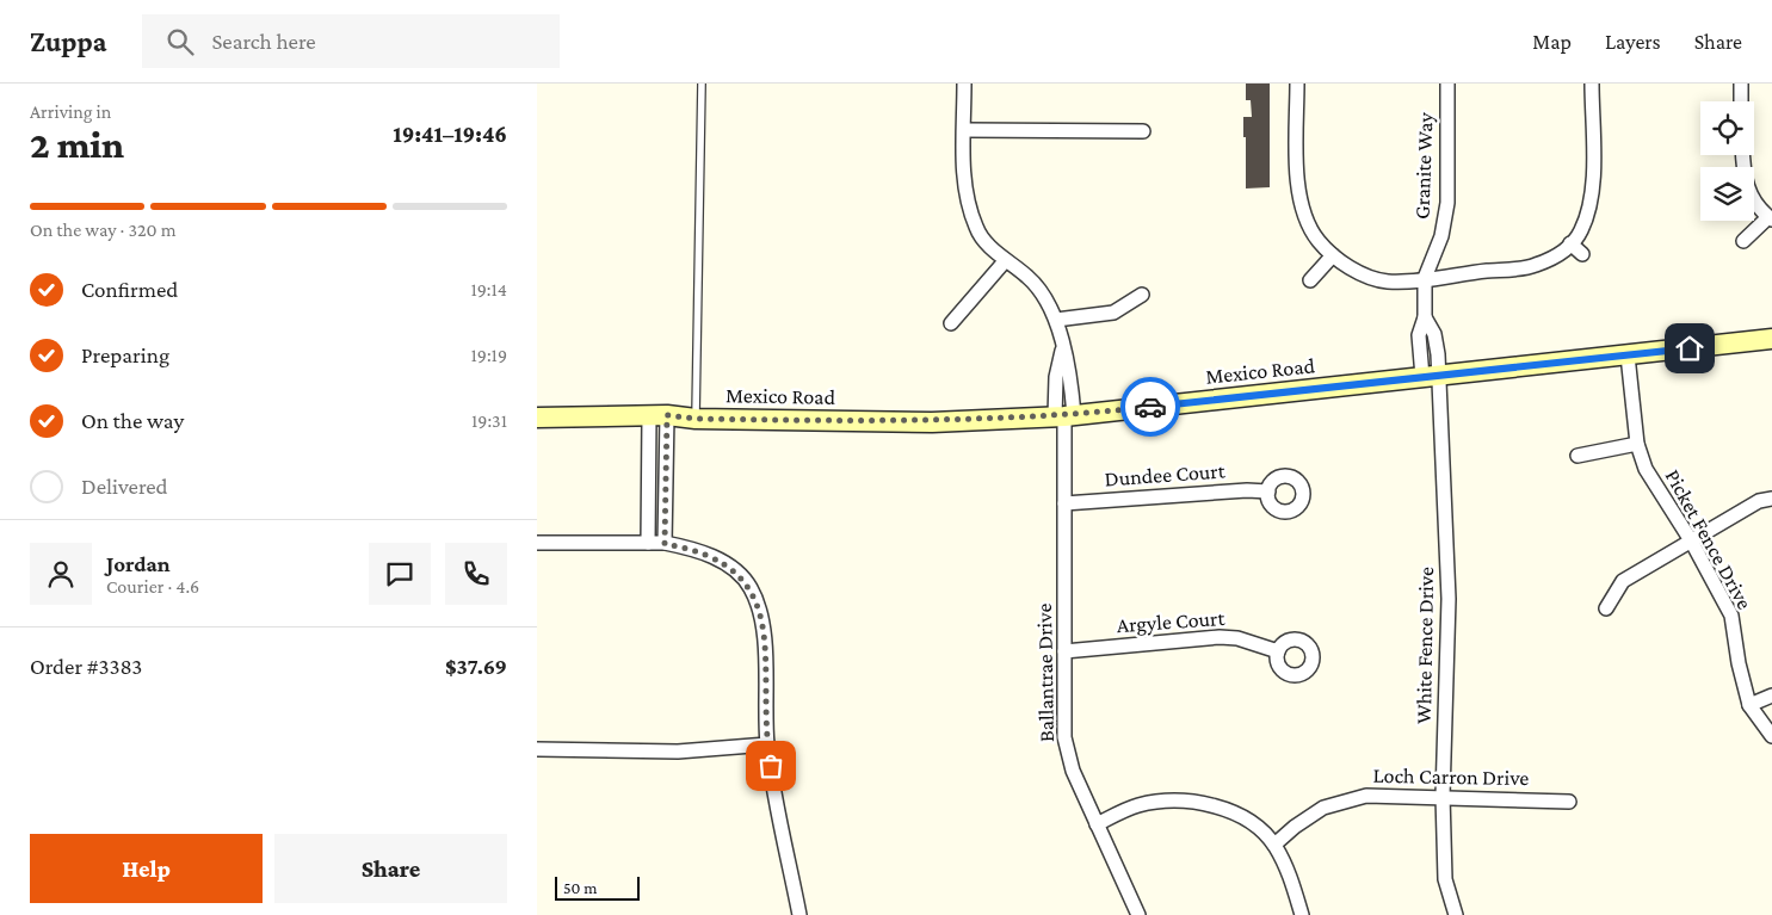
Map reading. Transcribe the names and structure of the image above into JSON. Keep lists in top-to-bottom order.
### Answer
{
  "streets": {
    "street": [
      "Granite Way",
      "Mexico Road",
      "Dundee Court",
      "Picket Fence Drive",
      "Argyle Court",
      "White Fence Drive",
      "Ballantrae Drive",
      "Loch Carron Drive"
    ]
  },
  "crossings": [
    ["Granite Way", "Mexico Road"],
    ["Granite Way", "White Fence Drive"],
    ["Mexico Road", "Picket Fence Drive"],
    ["Mexico Road", "White Fence Drive"],
    ["Mexico Road", "Ballantrae Drive"],
    ["Dundee Court", "Ballantrae Drive"],
    ["Argyle Court", "Ballantrae Drive"],
    ["White Fence Drive", "Loch Carron Drive"]
  ],
  "scale_bar": "50 m",
  "page": {
    "header": "Zuppa",
    "search": "Search here",
    "nav": ["Map", "Layers", "Share"],
    "heading": ["2 min", "Arriving in", "19:41–19:46"],
    "panel": [
      "Jordan",
      "Courier · 4.6",
      "Order #3383",
      "$37.69"
    ],
    "bar": "On the way · 320 m",
    "list": [
      ["Confirmed", "19:14"],
      ["Preparing", "19:19"],
      ["On the way", "19:31"],
      "Delivered"
    ],
    "buttons": ["Help", "Share"],
    "scale": "50 m"
  }
}
